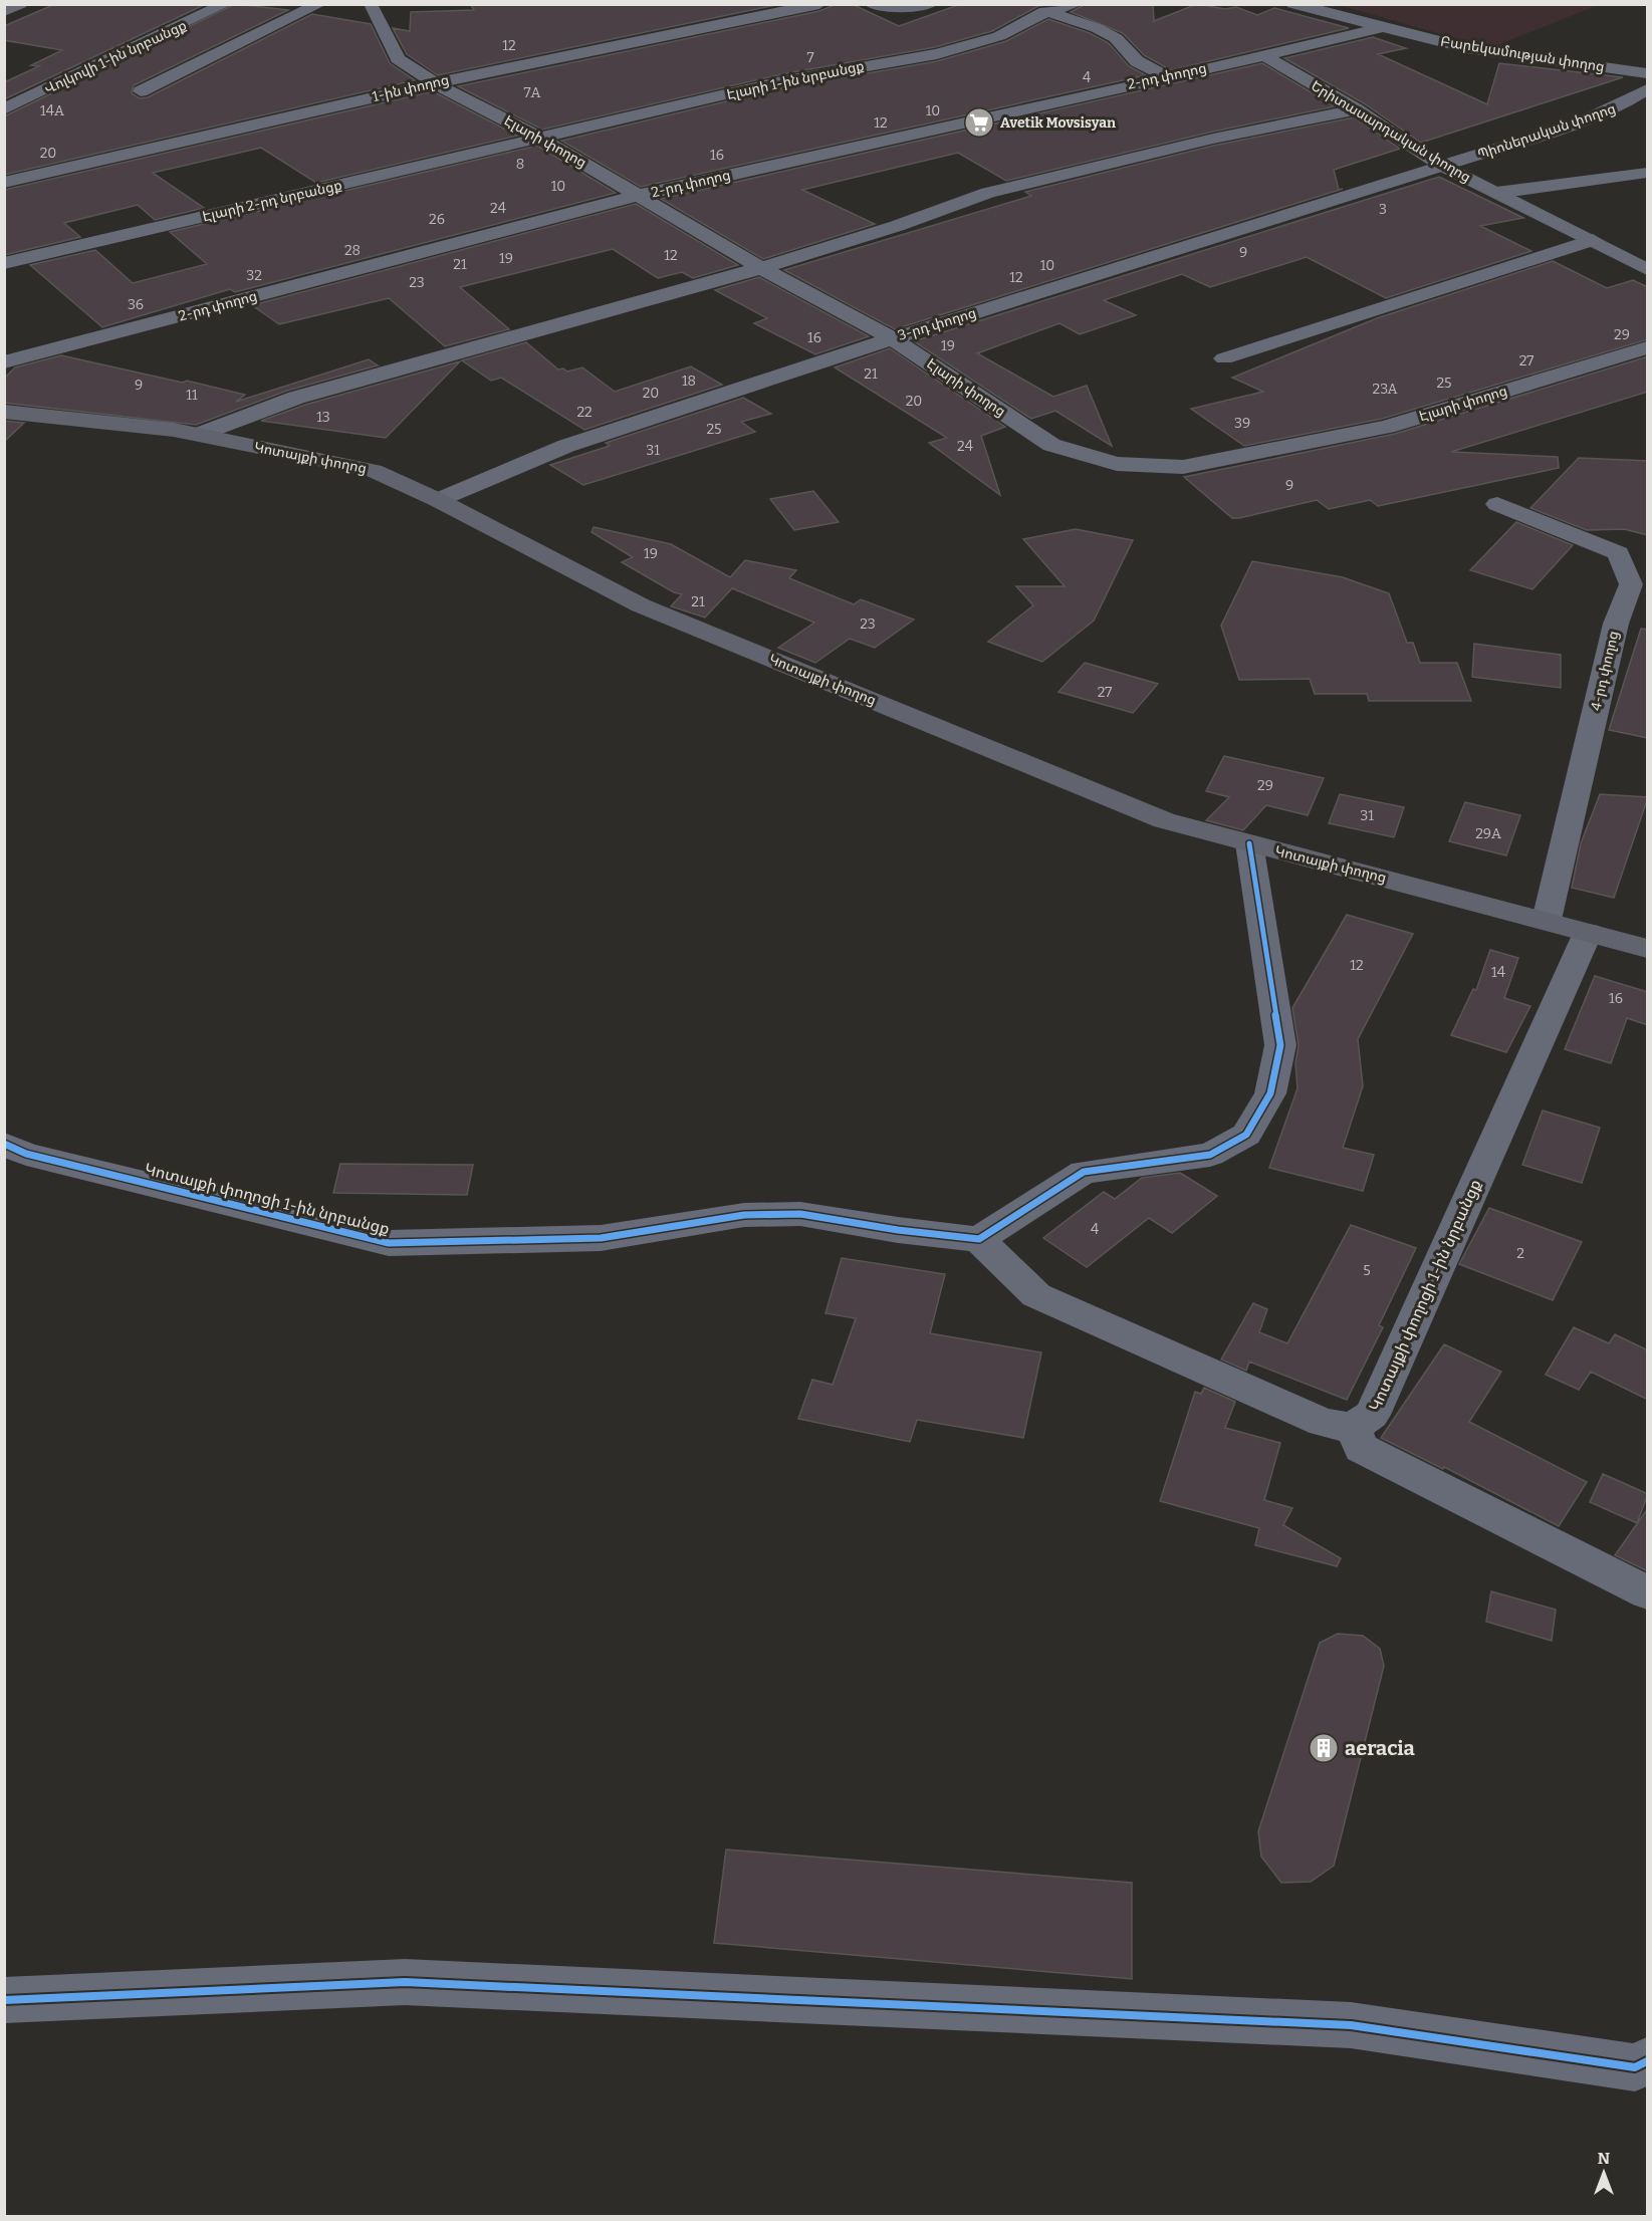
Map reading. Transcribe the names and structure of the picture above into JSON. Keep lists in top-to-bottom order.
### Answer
{
  "streets": {
    "main road": ["Կոտայքի փողոց"],
    "street": [
      "Բարեկամության փողոց",
      "Վոլկովի 1-ին նրբանցք",
      "2-րդ փողոց",
      "Էլարի 1-ին նրբանցք",
      "1-ին փողոց",
      "Երիտասարդական փողոց",
      "Պիոներական փողոց",
      "Էլարի փողոց",
      "Էլարի 2-րդ նրբանցք",
      "3-րդ փողոց",
      "4-րդ փողոց",
      "Կոտայքի փողոցի 1-ին նրբանցք"
    ]
  },
  "crossings": [
    ["Բարեկամության փողոց", "2-րդ փողոց"],
    ["2-րդ փողոց", "Երիտասարդական փողոց"],
    ["2-րդ փողոց", "Էլարի փողոց"],
    ["Էլարի 1-ին նրբանցք", "Էլարի փողոց"],
    ["Էլարի 1-ին նրբանցք", "Էլարի 2-րդ նրբանցք"],
    ["1-ին փողոց", "Էլարի փողոց"],
    ["Երիտասարդական փողոց", "Պիոներական փողոց"],
    ["Երիտասարդական փողոց", "3-րդ փողոց"],
    ["Պիոներական փողոց", "3-րդ փողոց"],
    ["Էլարի փողոց", "Էլարի 2-րդ նրբանցք"],
    ["Էլարի փողոց", "3-րդ փողոց"],
    ["3-րդ փողոց", "Կոտայքի փողոց"],
    ["Կոտայքի փողոց", "4-րդ փողոց"],
    ["Կոտայքի փողոց", "Կոտայքի փողոցի 1-ին նրբանցք"]
  ],
  "places": {
    "supermarket": ["Avetik Movsisyan"],
    "building": ["aeracia"]
  },
  "house_numbers": [
    "12",
    "7",
    "4",
    "7A",
    "14А",
    "10",
    "12",
    "20",
    "16",
    "8",
    "10",
    "24",
    "3",
    "26",
    "28",
    "9",
    "12",
    "19",
    "21",
    "10",
    "32",
    "12",
    "23",
    "36",
    "29",
    "16",
    "19",
    "27",
    "21",
    "18",
    "25",
    "9",
    "23А",
    "20",
    "11",
    "20",
    "22",
    "13",
    "39",
    "25",
    "24",
    "31",
    "9",
    "19",
    "21",
    "23",
    "27",
    "29",
    "31",
    "29А",
    "12",
    "14",
    "16",
    "4",
    "2",
    "5"
  ],
  "north": "top"
}
